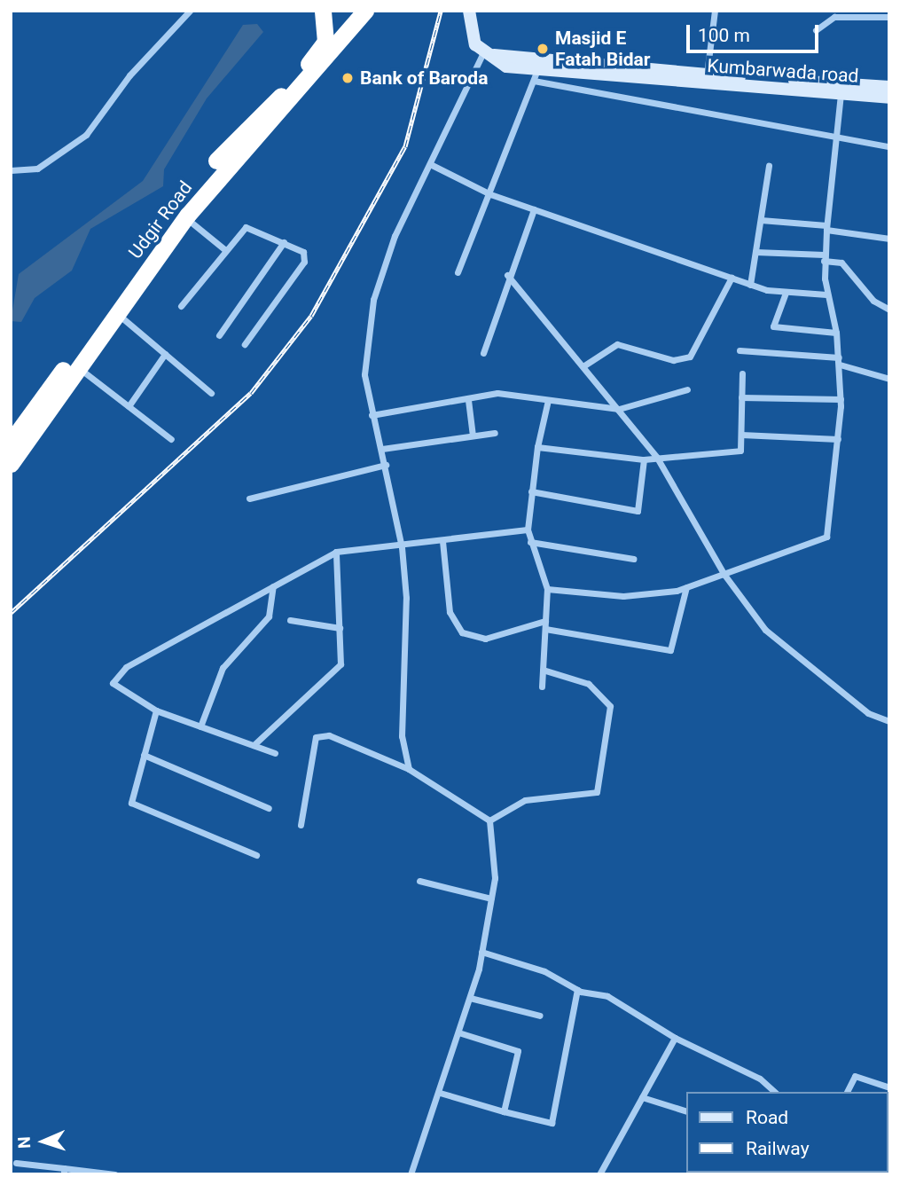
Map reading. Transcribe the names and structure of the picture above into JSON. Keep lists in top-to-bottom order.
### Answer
{
  "streets": {
    "highway": ["Udgir Road"],
    "street": ["Kumbarwada road"]
  },
  "places": ["Masjid E Fatah Bidar", "Bank of Baroda"],
  "legend": ["Road", "Railway"],
  "scale_bar": "100 m",
  "north": "left"
}
